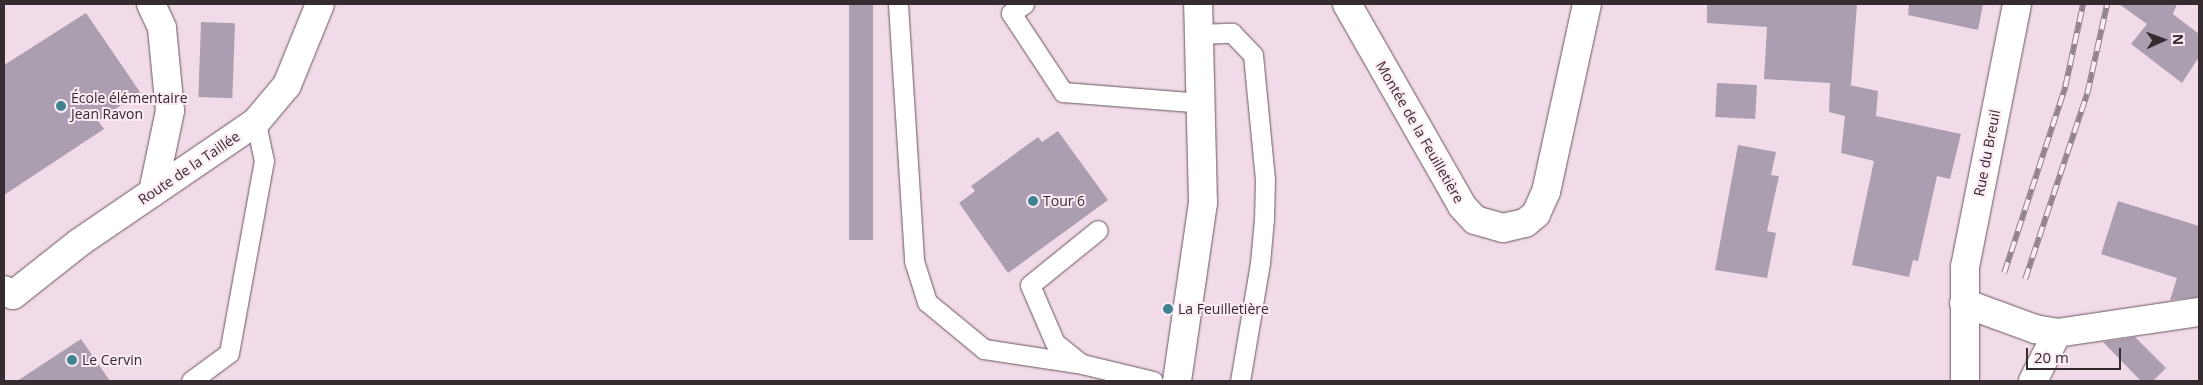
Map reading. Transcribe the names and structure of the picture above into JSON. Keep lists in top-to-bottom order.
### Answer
{
  "streets": {
    "street": ["Montée de la Feuilletière", "Rue du Breuil", "Route de la Taillée"]
  },
  "places": [
    "École élémentaire Jean Ravon",
    "Tour 6",
    "La Feuilletière",
    "Le Cervin"
  ],
  "scale_bar": "20 m",
  "north": "right"
}
